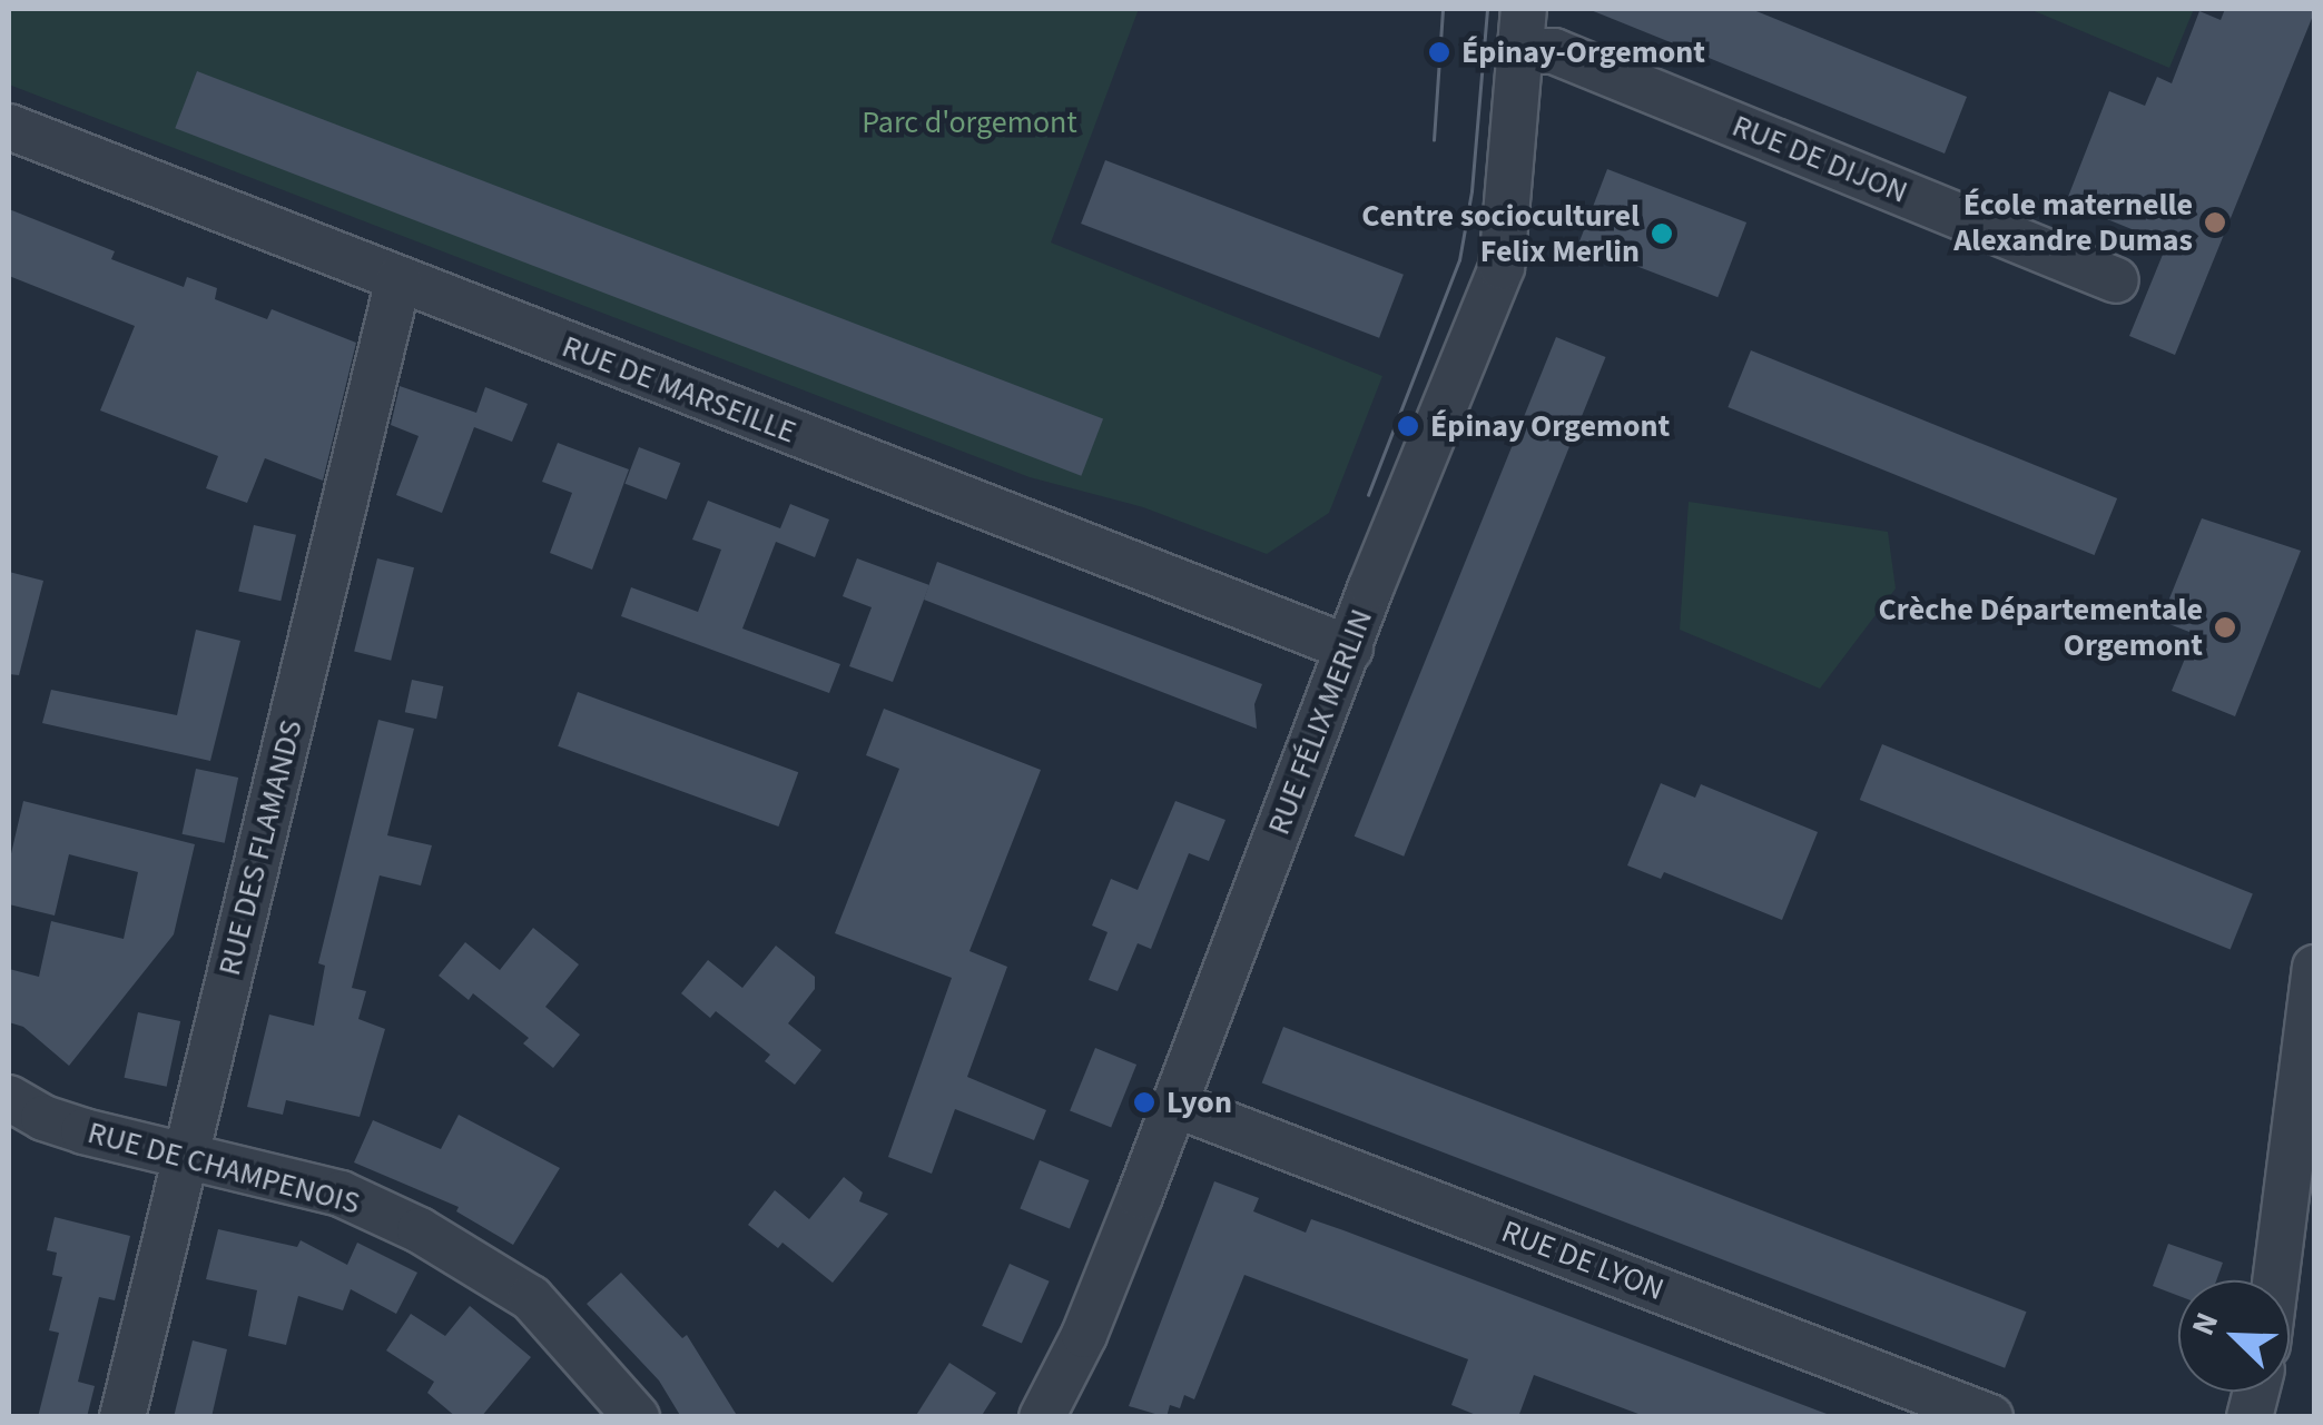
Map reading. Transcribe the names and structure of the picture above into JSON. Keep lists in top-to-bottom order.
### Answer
{
  "streets": {
    "street": [
      "RUE DE DIJON",
      "RUE DE MARSEILLE",
      "RUE FÉLIX MERLIN",
      "RUE DES FLAMANDS",
      "RUE DE CHAMPENOIS",
      "RUE DE LYON"
    ]
  },
  "crossings": [
    ["RUE DE DIJON", "RUE FÉLIX MERLIN"],
    ["RUE DE MARSEILLE", "RUE FÉLIX MERLIN"],
    ["RUE DE MARSEILLE", "RUE DES FLAMANDS"],
    ["RUE FÉLIX MERLIN", "RUE DE LYON"],
    ["RUE DES FLAMANDS", "RUE DE CHAMPENOIS"]
  ],
  "parks": ["Parc d'orgemont"],
  "places": [
    "Épinay-Orgemont",
    "École maternelle Alexandre Dumas",
    "Centre socioculturel Felix Merlin",
    "Épinay Orgemont",
    "Crèche Départementale Orgemont",
    "Lyon"
  ],
  "north": "top left"
}
